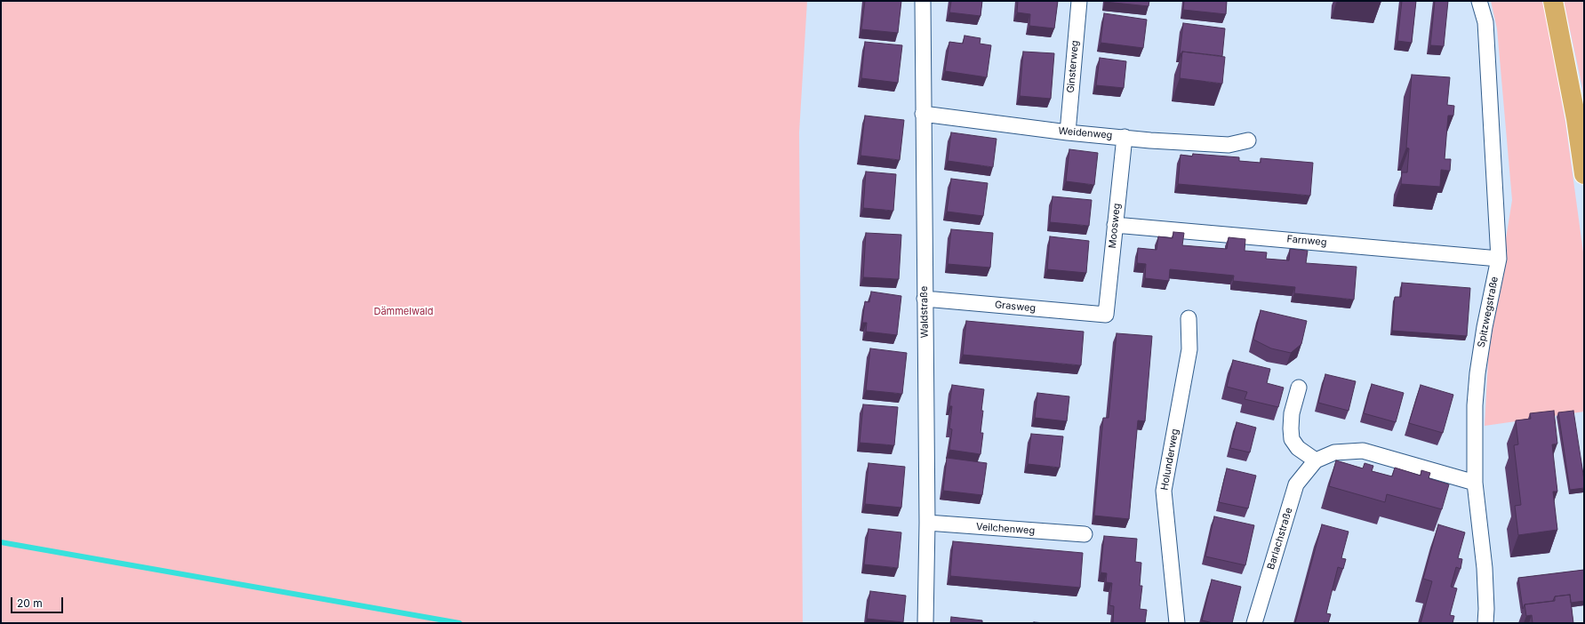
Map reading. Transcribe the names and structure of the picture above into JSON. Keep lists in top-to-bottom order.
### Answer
{
  "streets": {
    "street": [
      "Ginsterweg",
      "Weidenweg",
      "Moosweg",
      "Farnweg",
      "Grasweg",
      "Waldstraße",
      "Spitzwegstraße",
      "Holunderweg",
      "Veilchenweg",
      "Barlachstraße"
    ]
  },
  "crossings": [
    ["Ginsterweg", "Weidenweg"],
    ["Weidenweg", "Moosweg"],
    ["Weidenweg", "Waldstraße"],
    ["Moosweg", "Farnweg"],
    ["Moosweg", "Grasweg"],
    ["Farnweg", "Spitzwegstraße"],
    ["Grasweg", "Waldstraße"],
    ["Waldstraße", "Veilchenweg"],
    ["Spitzwegstraße", "Barlachstraße"]
  ],
  "parks": ["Dämmelwald"],
  "scale_bar": "20 m"
}
